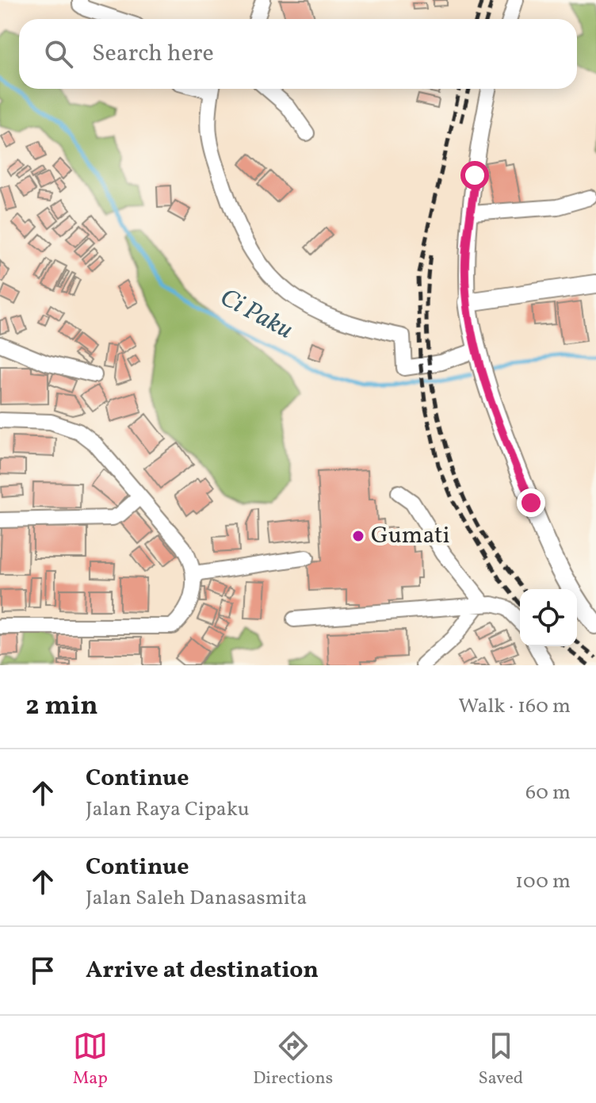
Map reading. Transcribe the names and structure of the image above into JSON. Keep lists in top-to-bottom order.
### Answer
{
  "water": ["Ci Paku"],
  "places": ["Gumati"],
  "page": {
    "search": "Search here",
    "heading": ["2 min", "Walk · 160 m"],
    "list": [
      ["Continue", "Jalan Raya Cipaku", "60 m"],
      ["Continue", "Jalan Saleh Danasasmita", "100 m"],
      "Arrive at destination"
    ],
    "nav": ["Map", "Directions", "Saved"]
  }
}
